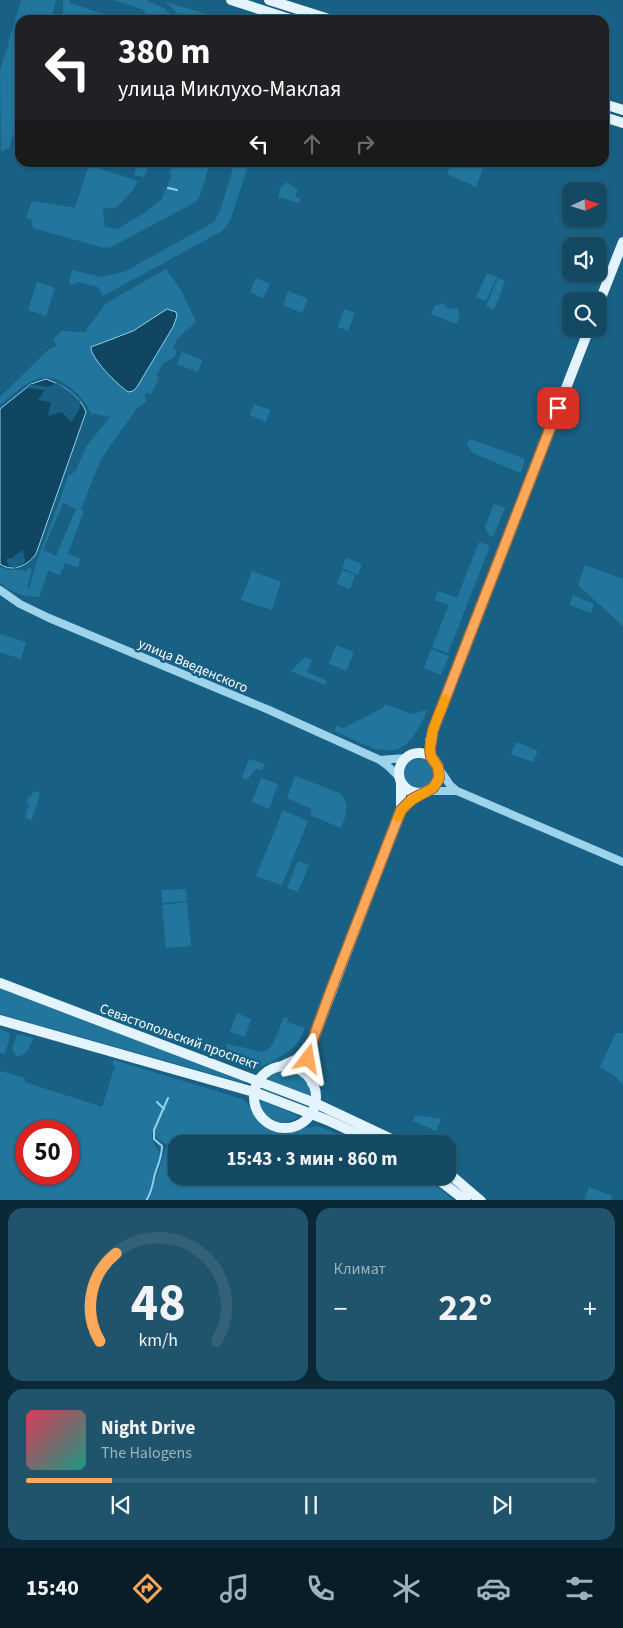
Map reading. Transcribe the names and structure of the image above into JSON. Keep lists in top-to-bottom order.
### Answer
{
  "streets": {
    "main road": ["Севастопольский проспект"],
    "street": ["улица Введенского"]
  },
  "north": "right",
  "page": {
    "turn": ["380 m", "улица Миклухо-Маклая"],
    "limit": "50",
    "trip": "15:43 · 3 мин · 860 m",
    "tile": "Климат",
    "heat": ["−", "22°", "+"],
    "song": ["Night Drive", "The Halogens"],
    "tabs": "15:40",
    "gauge": ["48", "km/h"]
  }
}
